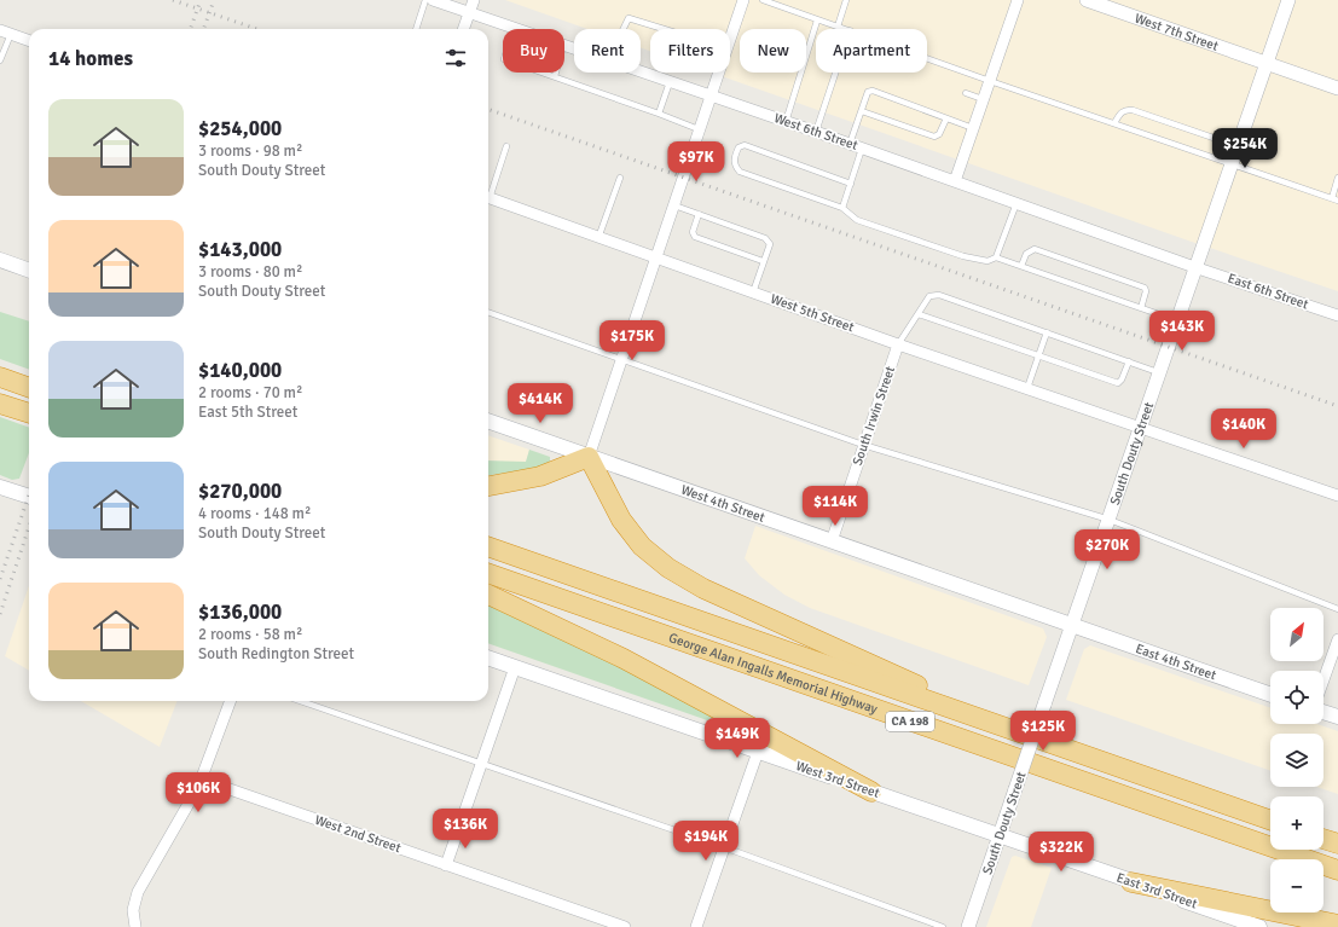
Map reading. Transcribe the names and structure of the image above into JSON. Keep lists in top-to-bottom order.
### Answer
{
  "streets": {
    "highway": ["George Alan Ingalls Memorial Highway", "CA 198"],
    "main road": [
      "West 4th Street",
      "East 4th Street",
      "West 3rd Street",
      "East 3rd Street"
    ],
    "street": [
      "West 7th Street",
      "West 6th Street",
      "East 6th Street",
      "West 5th Street",
      "South Irwin Street",
      "South Douty Street",
      "West 2nd Street"
    ]
  },
  "crossings": [
    ["West 7th Street", "South Douty Street"],
    ["West 6th Street", "East 6th Street"],
    ["West 6th Street", "South Douty Street"],
    ["East 6th Street", "South Douty Street"],
    ["West 5th Street", "South Irwin Street"],
    ["West 5th Street", "South Douty Street"],
    ["South Irwin Street", "West 4th Street"],
    ["South Douty Street", "West 4th Street"],
    ["South Douty Street", "East 4th Street"],
    ["South Douty Street", "West 3rd Street"],
    ["South Douty Street", "East 3rd Street"],
    ["West 4th Street", "East 4th Street"],
    ["West 3rd Street", "East 3rd Street"]
  ],
  "north": "top right",
  "page": {
    "chip": [
      "Buy",
      "Rent",
      "Filters",
      "New",
      "Apartment"
    ],
    "heading": "14 homes",
    "list": [
      {
        "name": "$254,000",
        "note": "3 rooms · 98 m² · South Douty Street"
      },
      {
        "name": "$143,000",
        "note": "3 rooms · 80 m² · South Douty Street"
      },
      {
        "name": "$140,000",
        "note": "2 rooms · 70 m² · East 5th Street"
      },
      {
        "name": "$270,000",
        "note": "4 rooms · 148 m² · South Douty Street"
      },
      {
        "name": "$136,000",
        "note": "2 rooms · 58 m² · South Redington Street"
      }
    ],
    "price": [
      "$254K",
      "$97K",
      "$143K",
      "$175K",
      "$414K",
      "$140K",
      "$114K",
      "$270K",
      "$125K",
      "$149K",
      "$106K",
      "$136K",
      "$194K",
      "$322K"
    ],
    "map_buttons": ["+", "−"]
  }
}
